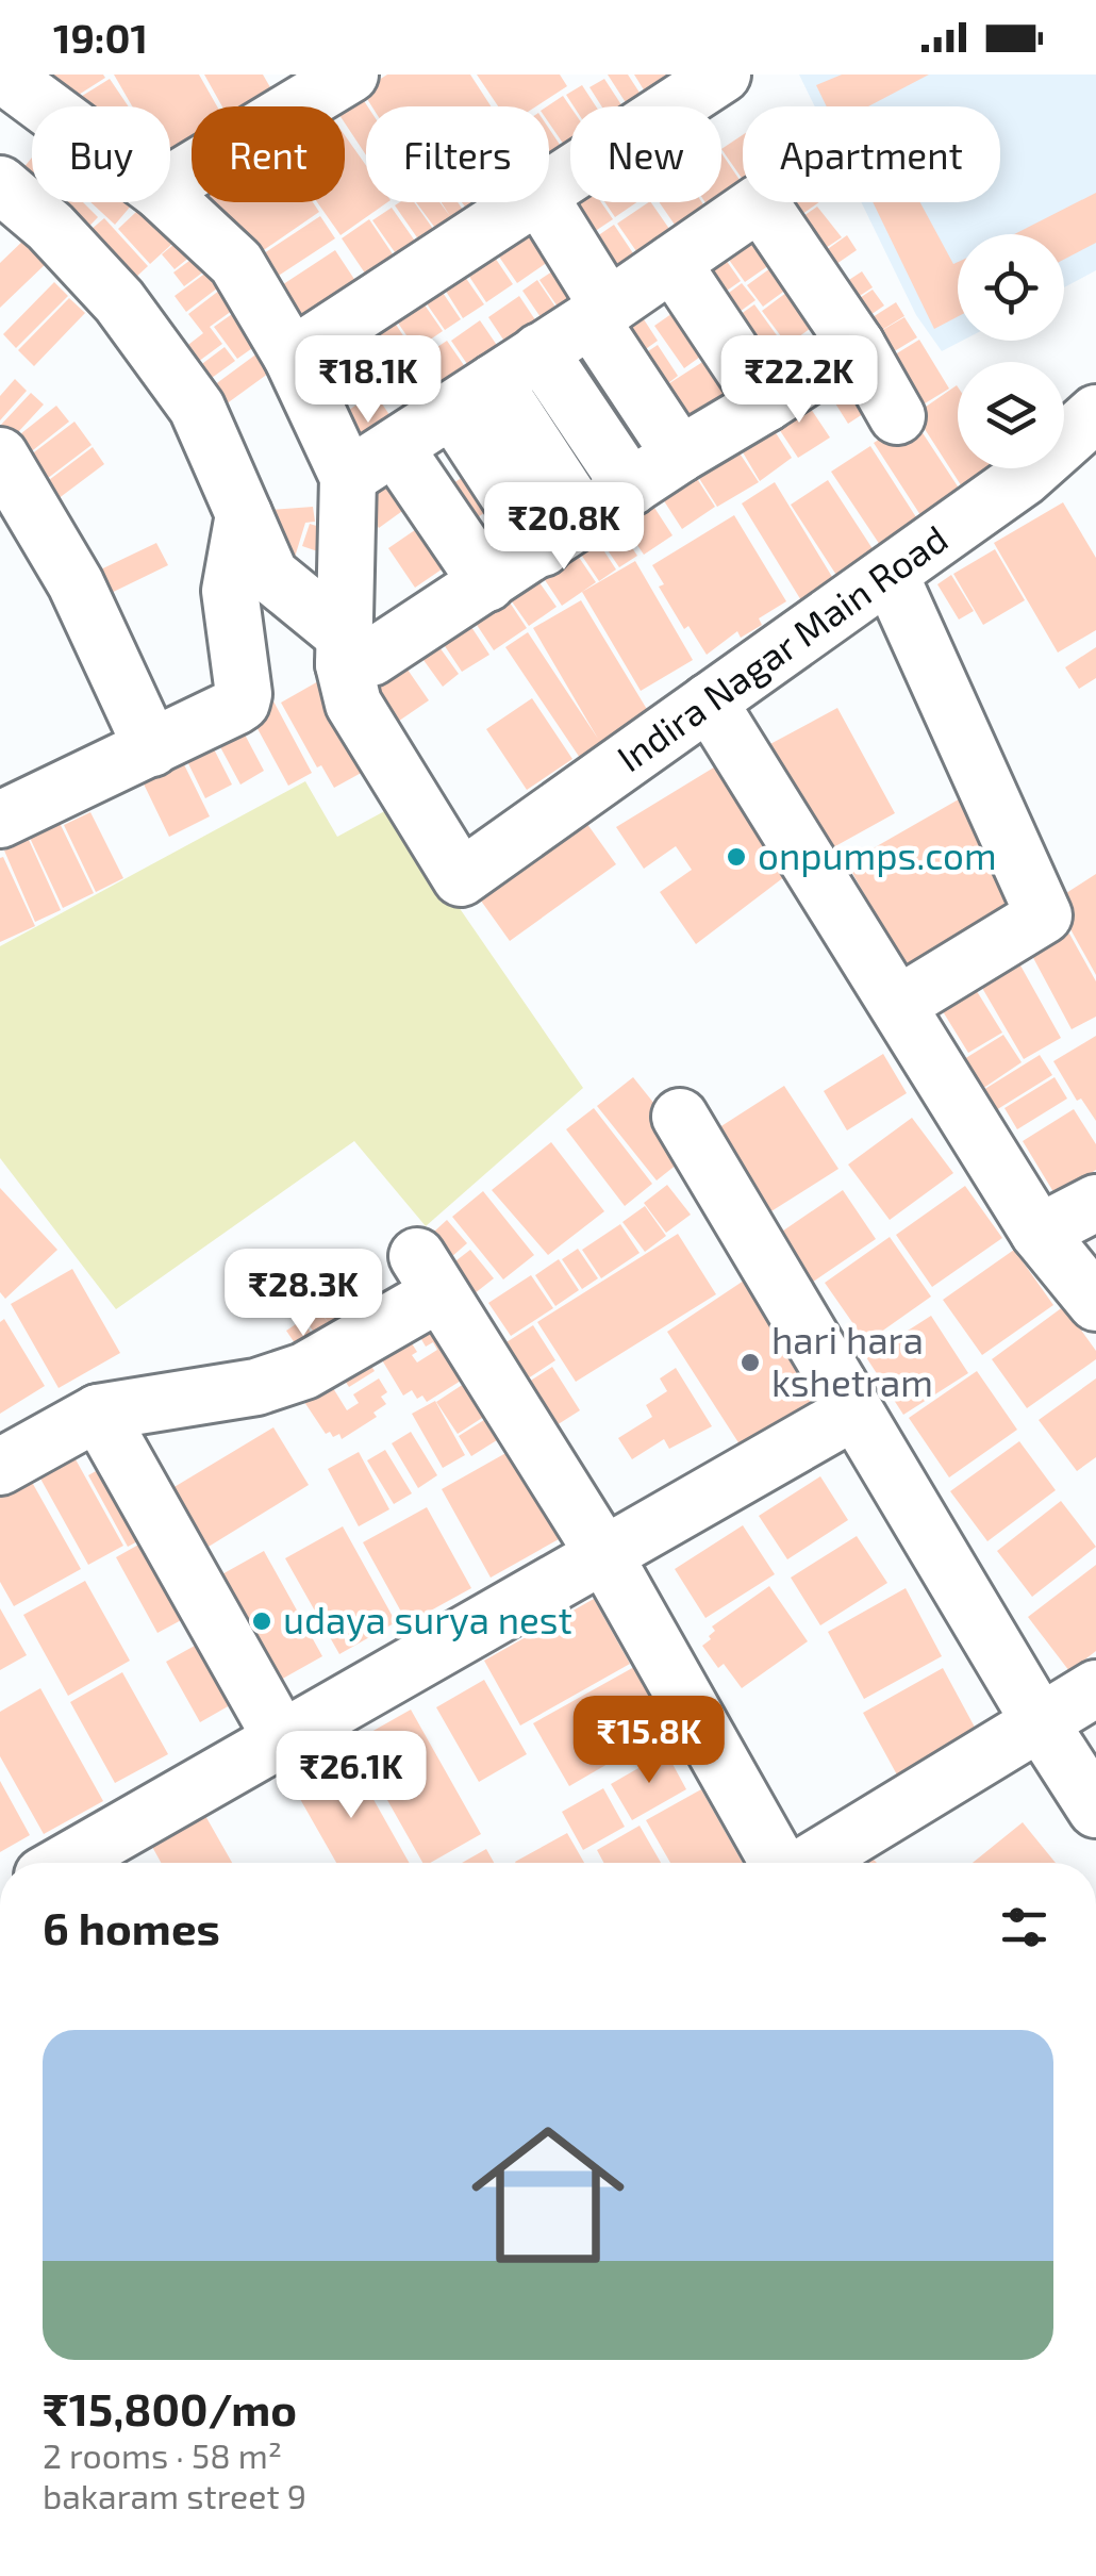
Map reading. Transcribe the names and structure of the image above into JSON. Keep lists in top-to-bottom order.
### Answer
{
  "streets": {
    "street": ["Indira Nagar Main Road"]
  },
  "places": ["onpumps.com", "hari hara kshetram", "udaya surya nest"],
  "page": {
    "status": "19:01",
    "chip": [
      "Buy",
      "Rent",
      "Filters",
      "New",
      "Apartment"
    ],
    "price": [
      "₹18.1K",
      "₹22.2K",
      "₹20.8K",
      "₹28.3K",
      "₹15.8K",
      "₹26.1K"
    ],
    "heading": "6 homes",
    "list": [
      {
        "name": "₹15,800/mo",
        "note": "2 rooms · 58 m² · bakaram street 9"
      }
    ]
  }
}
